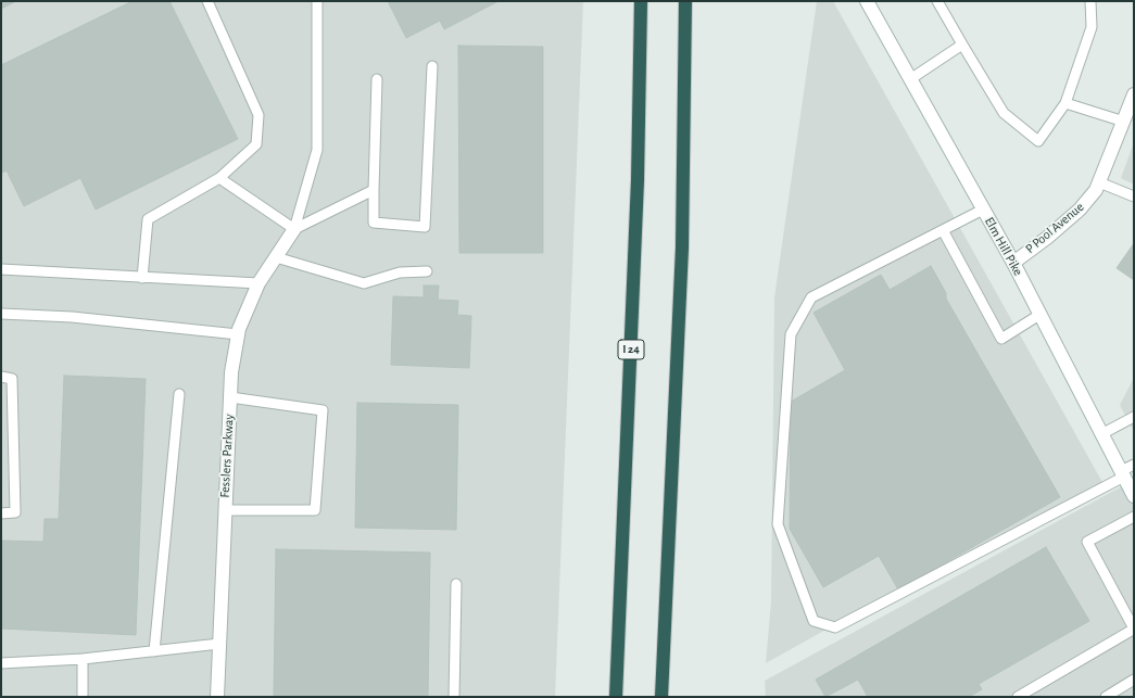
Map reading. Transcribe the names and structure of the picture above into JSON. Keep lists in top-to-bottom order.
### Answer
{
  "streets": {
    "highway": ["I 24"],
    "street": ["P Pool Avenue", "Elm Hill Pike", "Fesslers Parkway"]
  },
  "crossings": [
    ["P Pool Avenue", "Elm Hill Pike"]
  ]
}
